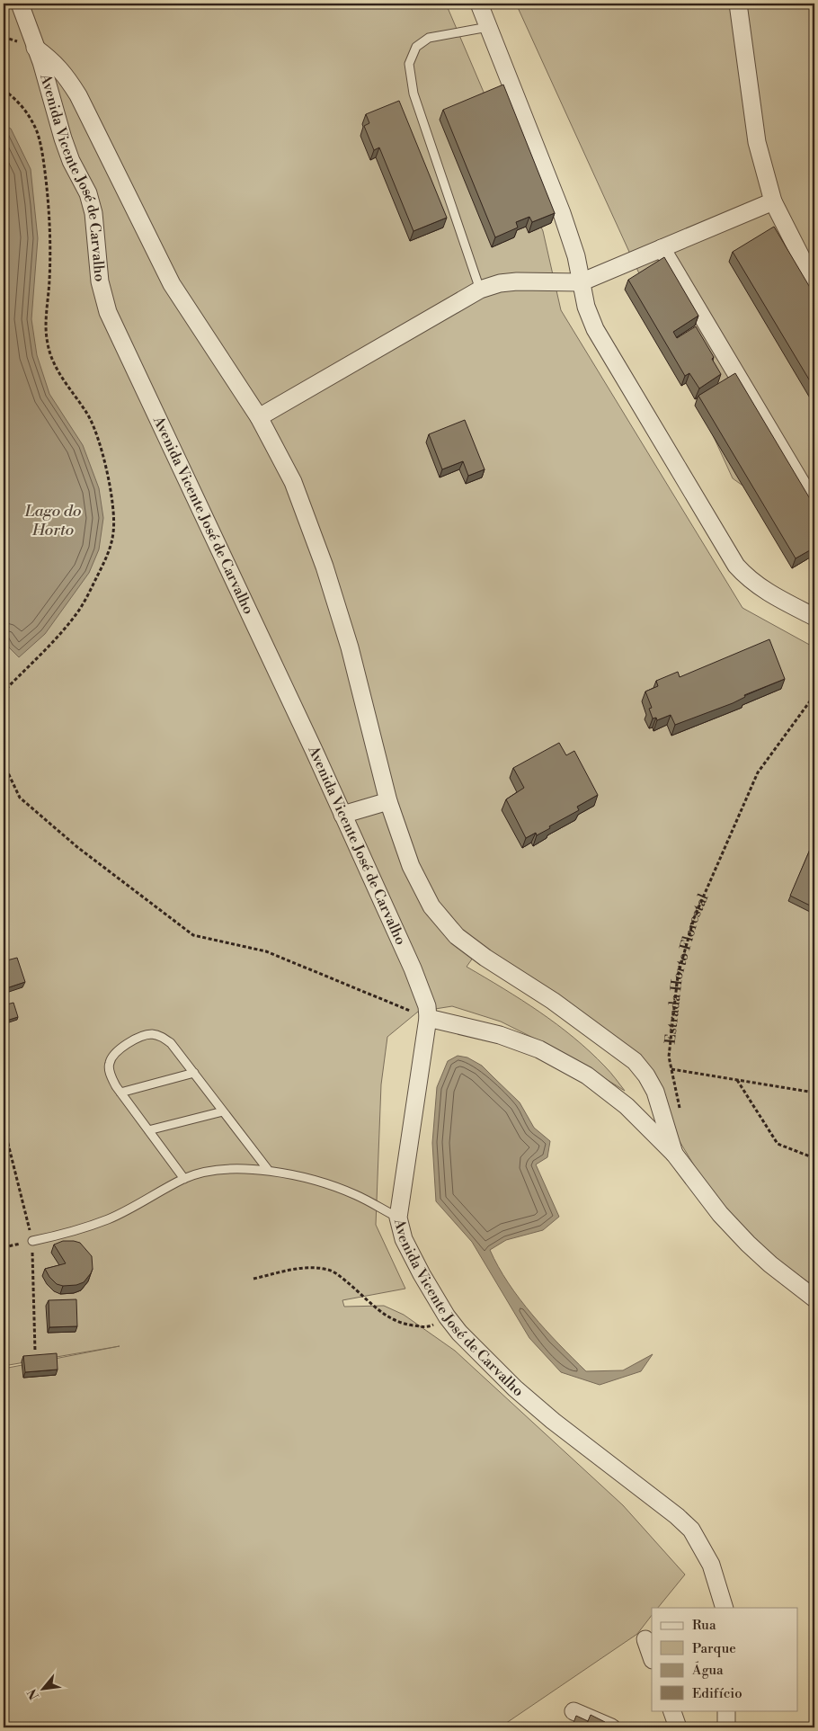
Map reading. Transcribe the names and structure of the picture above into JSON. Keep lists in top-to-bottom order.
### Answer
{
  "streets": {
    "street": ["Avenida Vicente José de Carvalho"],
    "path": ["Estrada Horto Florestal"]
  },
  "water": ["Lago do Horto"],
  "legend": [
    "Rua",
    "Parque",
    "Água",
    "Edifício"
  ],
  "north": "bottom left"
}
